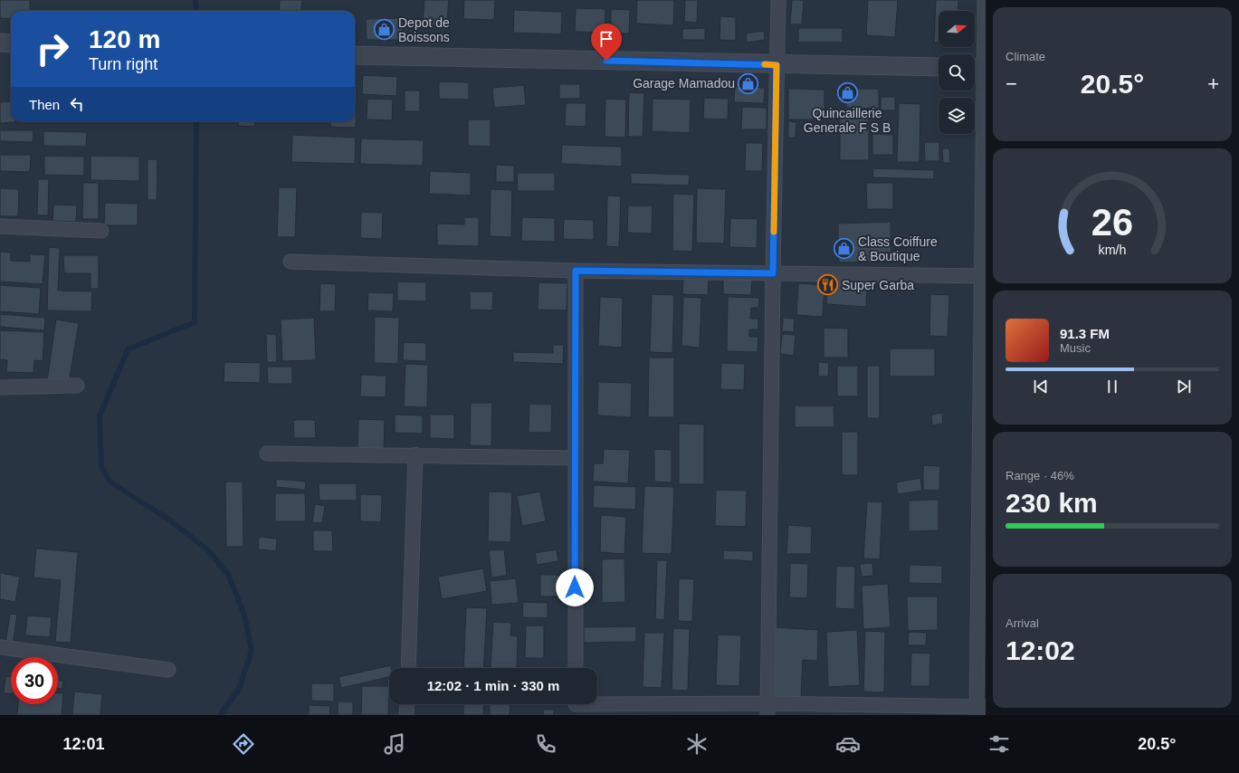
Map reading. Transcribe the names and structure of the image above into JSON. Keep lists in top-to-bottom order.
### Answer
{
  "places": {
    "shop": [
      "Depot de Boissons",
      "Garage Mamadou",
      "Quincaillerie Generale F S B",
      "Class Coiffure & Boutique"
    ],
    "restaurant": ["Super Garba"]
  },
  "north": "right",
  "page": {
    "tile": [
      "Climate",
      ["Range · 46%", "230 km"],
      ["Arrival", "12:02"]
    ],
    "turn": ["120 m", "Turn right"],
    "heat": ["−", "20.5°", "+"],
    "then": "Then",
    "song": ["91.3 FM", "Music"],
    "limit": "30",
    "trip": "12:02 · 1 min · 330 m",
    "tabs": ["12:01", "20.5°"],
    "gauge": ["26", "km/h"]
  }
}
